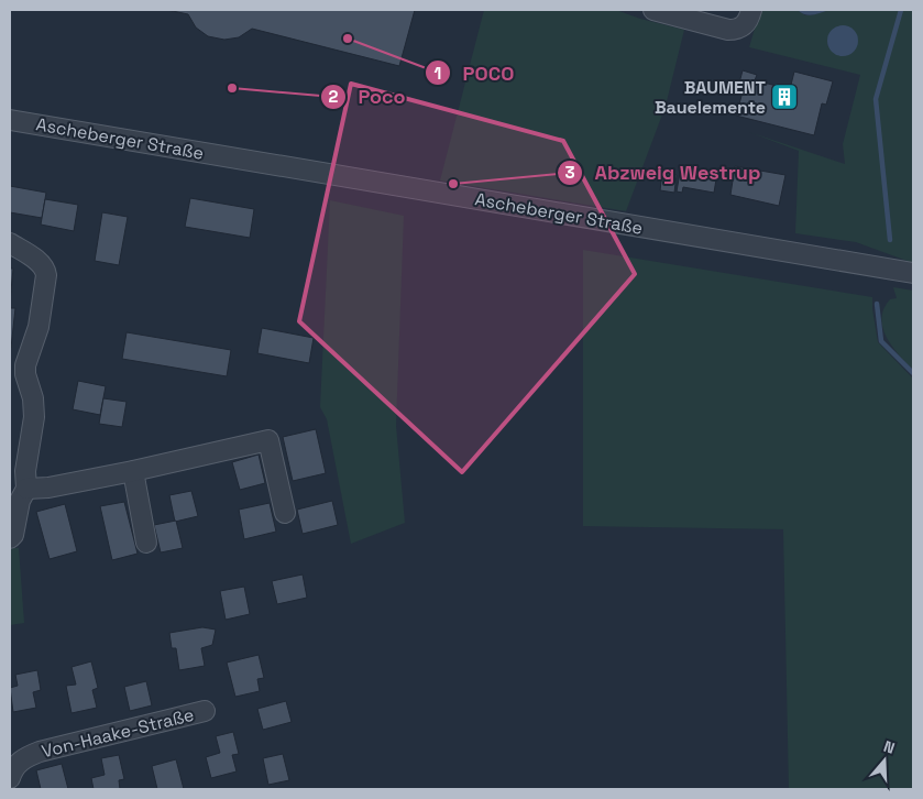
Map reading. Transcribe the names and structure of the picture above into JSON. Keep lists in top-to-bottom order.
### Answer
{
  "streets": {
    "street": ["Ascheberger Straße", "Von-Haake-Straße"]
  },
  "places": {
    "other": ["POCO", "Poco", "Abzweig Westrup"],
    "building": ["BAUMENT Bauelemente"]
  },
  "north": "top"
}
